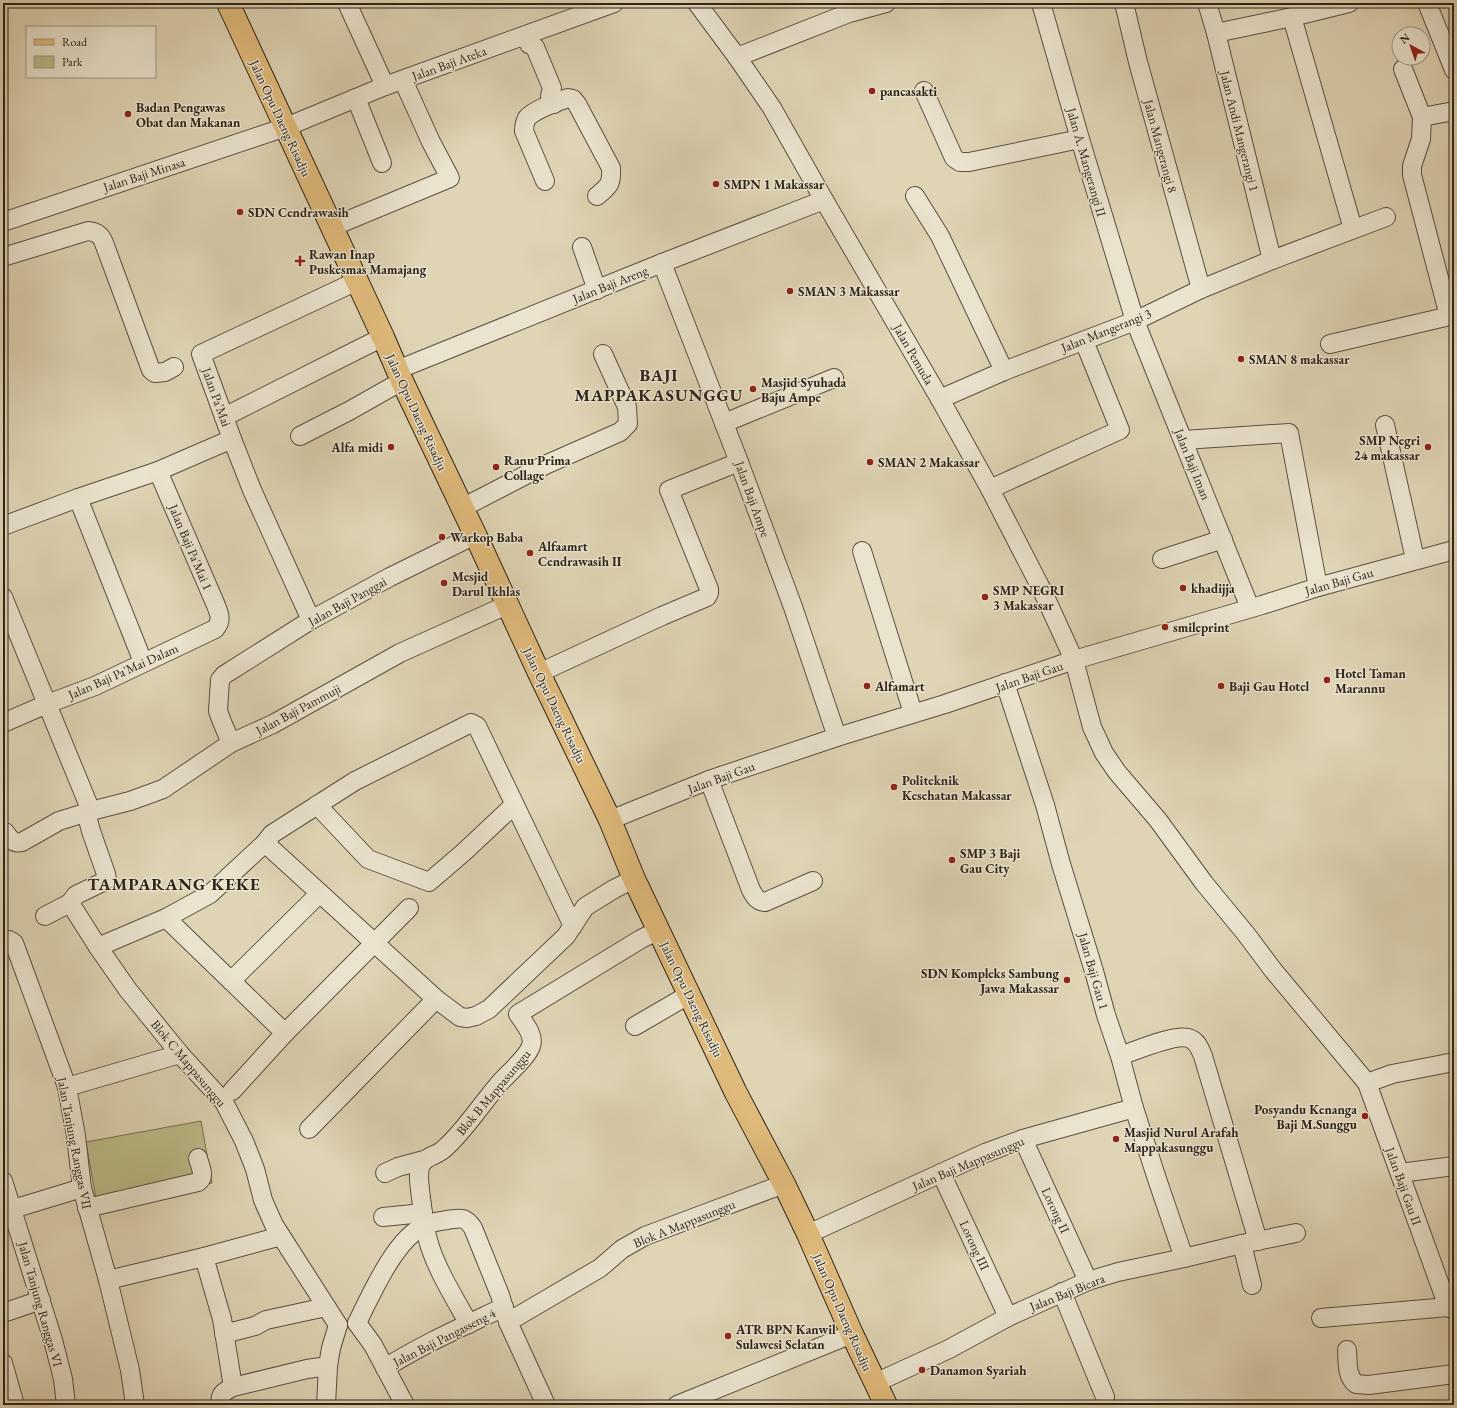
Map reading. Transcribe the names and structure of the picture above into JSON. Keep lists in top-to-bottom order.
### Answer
{
  "streets": {
    "main road": ["Jalan Opu Daeng Risadju"],
    "street": [
      "Jalan Baji Ateka",
      "Jalan Andi Mangerangi 1",
      "Jalan Mangerangi 8",
      "Jalan A. Mangerangi II",
      "Jalan Baji Minasa",
      "Jalan Baji Areng",
      "Jalan Mangerangi 3",
      "Jalan Pemuda",
      "Jalan Pa'Mai",
      "Jalan Baji Iman",
      "Jalan Baji Ampe",
      "Jalan Baji Pa'Mai 1",
      "Jalan Baji Gau",
      "Jalan Baji Panggai",
      "Jalan Baji Pa'Mai Dalam",
      "Jalan Baji Pammuji",
      "Jalan Baji Gau 1",
      "Blok C Mappasunggu",
      "Blok B Mappasunggu",
      "Jalan Tanjung Ranggas VII",
      "Jalan Baji Mappasunggu",
      "Jalan Baji Gau II",
      "Lorong II",
      "Blok A Mappasunggu",
      "Lorong III",
      "Jalan Baji Bicara",
      "Jalan Tanjung Ranggas VI",
      "Jalan Baji Pangasseng 4"
    ]
  },
  "crossings": [
    ["Jalan Baji Ateka", "Jalan Opu Daeng Risadju"],
    ["Jalan Baji Ateka", "Jalan Baji Minasa"],
    ["Jalan Opu Daeng Risadju", "Jalan Baji Minasa"],
    ["Jalan Opu Daeng Risadju", "Jalan Baji Areng"],
    ["Jalan Opu Daeng Risadju", "Jalan Pa'Mai"],
    ["Jalan Opu Daeng Risadju", "Jalan Baji Gau"],
    ["Jalan Opu Daeng Risadju", "Jalan Baji Panggai"],
    ["Jalan Opu Daeng Risadju", "Jalan Baji Pammuji"],
    ["Jalan Opu Daeng Risadju", "Blok B Mappasunggu"],
    ["Jalan Opu Daeng Risadju", "Jalan Baji Mappasunggu"],
    ["Jalan Opu Daeng Risadju", "Blok A Mappasunggu"],
    ["Jalan Opu Daeng Risadju", "Jalan Baji Bicara"],
    ["Jalan Andi Mangerangi 1", "Jalan Mangerangi 3"],
    ["Jalan Mangerangi 8", "Jalan Mangerangi 3"],
    ["Jalan A. Mangerangi II", "Jalan Mangerangi 3"],
    ["Jalan A. Mangerangi II", "Jalan Baji Iman"],
    ["Jalan Baji Areng", "Jalan Pemuda"],
    ["Jalan Baji Areng", "Jalan Baji Ampe"],
    ["Jalan Mangerangi 3", "Jalan Pemuda"],
    ["Jalan Mangerangi 3", "Jalan Baji Iman"],
    ["Jalan Pemuda", "Jalan Baji Gau"],
    ["Jalan Pemuda", "Jalan Baji Gau II"],
    ["Jalan Pa'Mai", "Jalan Baji Pa'Mai 1"],
    ["Jalan Baji Iman", "Jalan Baji Gau"],
    ["Jalan Baji Ampe", "Jalan Baji Gau"],
    ["Jalan Baji Pa'Mai 1", "Jalan Baji Pa'Mai Dalam"],
    ["Jalan Baji Gau", "Jalan Baji Gau 1"],
    ["Jalan Baji Gau", "Jalan Baji Gau II"],
    ["Jalan Baji Panggai", "Jalan Baji Pammuji"],
    ["Jalan Baji Gau 1", "Jalan Baji Mappasunggu"],
    ["Jalan Baji Gau 1", "Jalan Baji Bicara"],
    ["Jalan Baji Mappasunggu", "Lorong II"],
    ["Jalan Baji Mappasunggu", "Lorong III"],
    ["Lorong II", "Jalan Baji Bicara"],
    ["Blok A Mappasunggu", "Jalan Baji Pangasseng 4"],
    ["Lorong III", "Jalan Baji Bicara"]
  ],
  "districts": ["BAJI MAPPAKASUNGGU", "TAMPARANG KEKE"],
  "places": {
    "other": [
      "pancasakti",
      "Badan Pengawas Obat dan Makanan",
      "SMPN 1 Makassar",
      "SDN Cendrawasih",
      "SMAN 3 Makassar",
      "SMAN 8 makassar",
      "Masjid Syuhada Baju Ampe",
      "Alfa midi",
      "SMP Negri 24 makassar",
      "SMAN 2 Makassar",
      "Ranu Prima Collage",
      "Warkop Baba",
      "Alfaamrt Cendrawasih II",
      "Mesjid Darul Ikhlas",
      "khadijja",
      "SMP NEGRI 3 Makassar",
      "smileprint",
      "Hotel Taman Marannu",
      "Alfamart",
      "Baji Gau Hotel",
      "Politeknik Kesehatan Makassar",
      "SMP 3 Baji Gau City",
      "SDN Kompleks Sambung Jawa Makassar",
      "Posyandu Kenanga Baji M.Sunggu",
      "Masjid Nurul Arafah Mappakasunggu",
      "ATR BPN Kanwil Sulawesi Selatan",
      "Danamon Syariah"
    ],
    "health": ["Rawan Inap Puskesmas Mamajang"]
  },
  "legend": ["Road", "Park"],
  "north": "top left"
}
